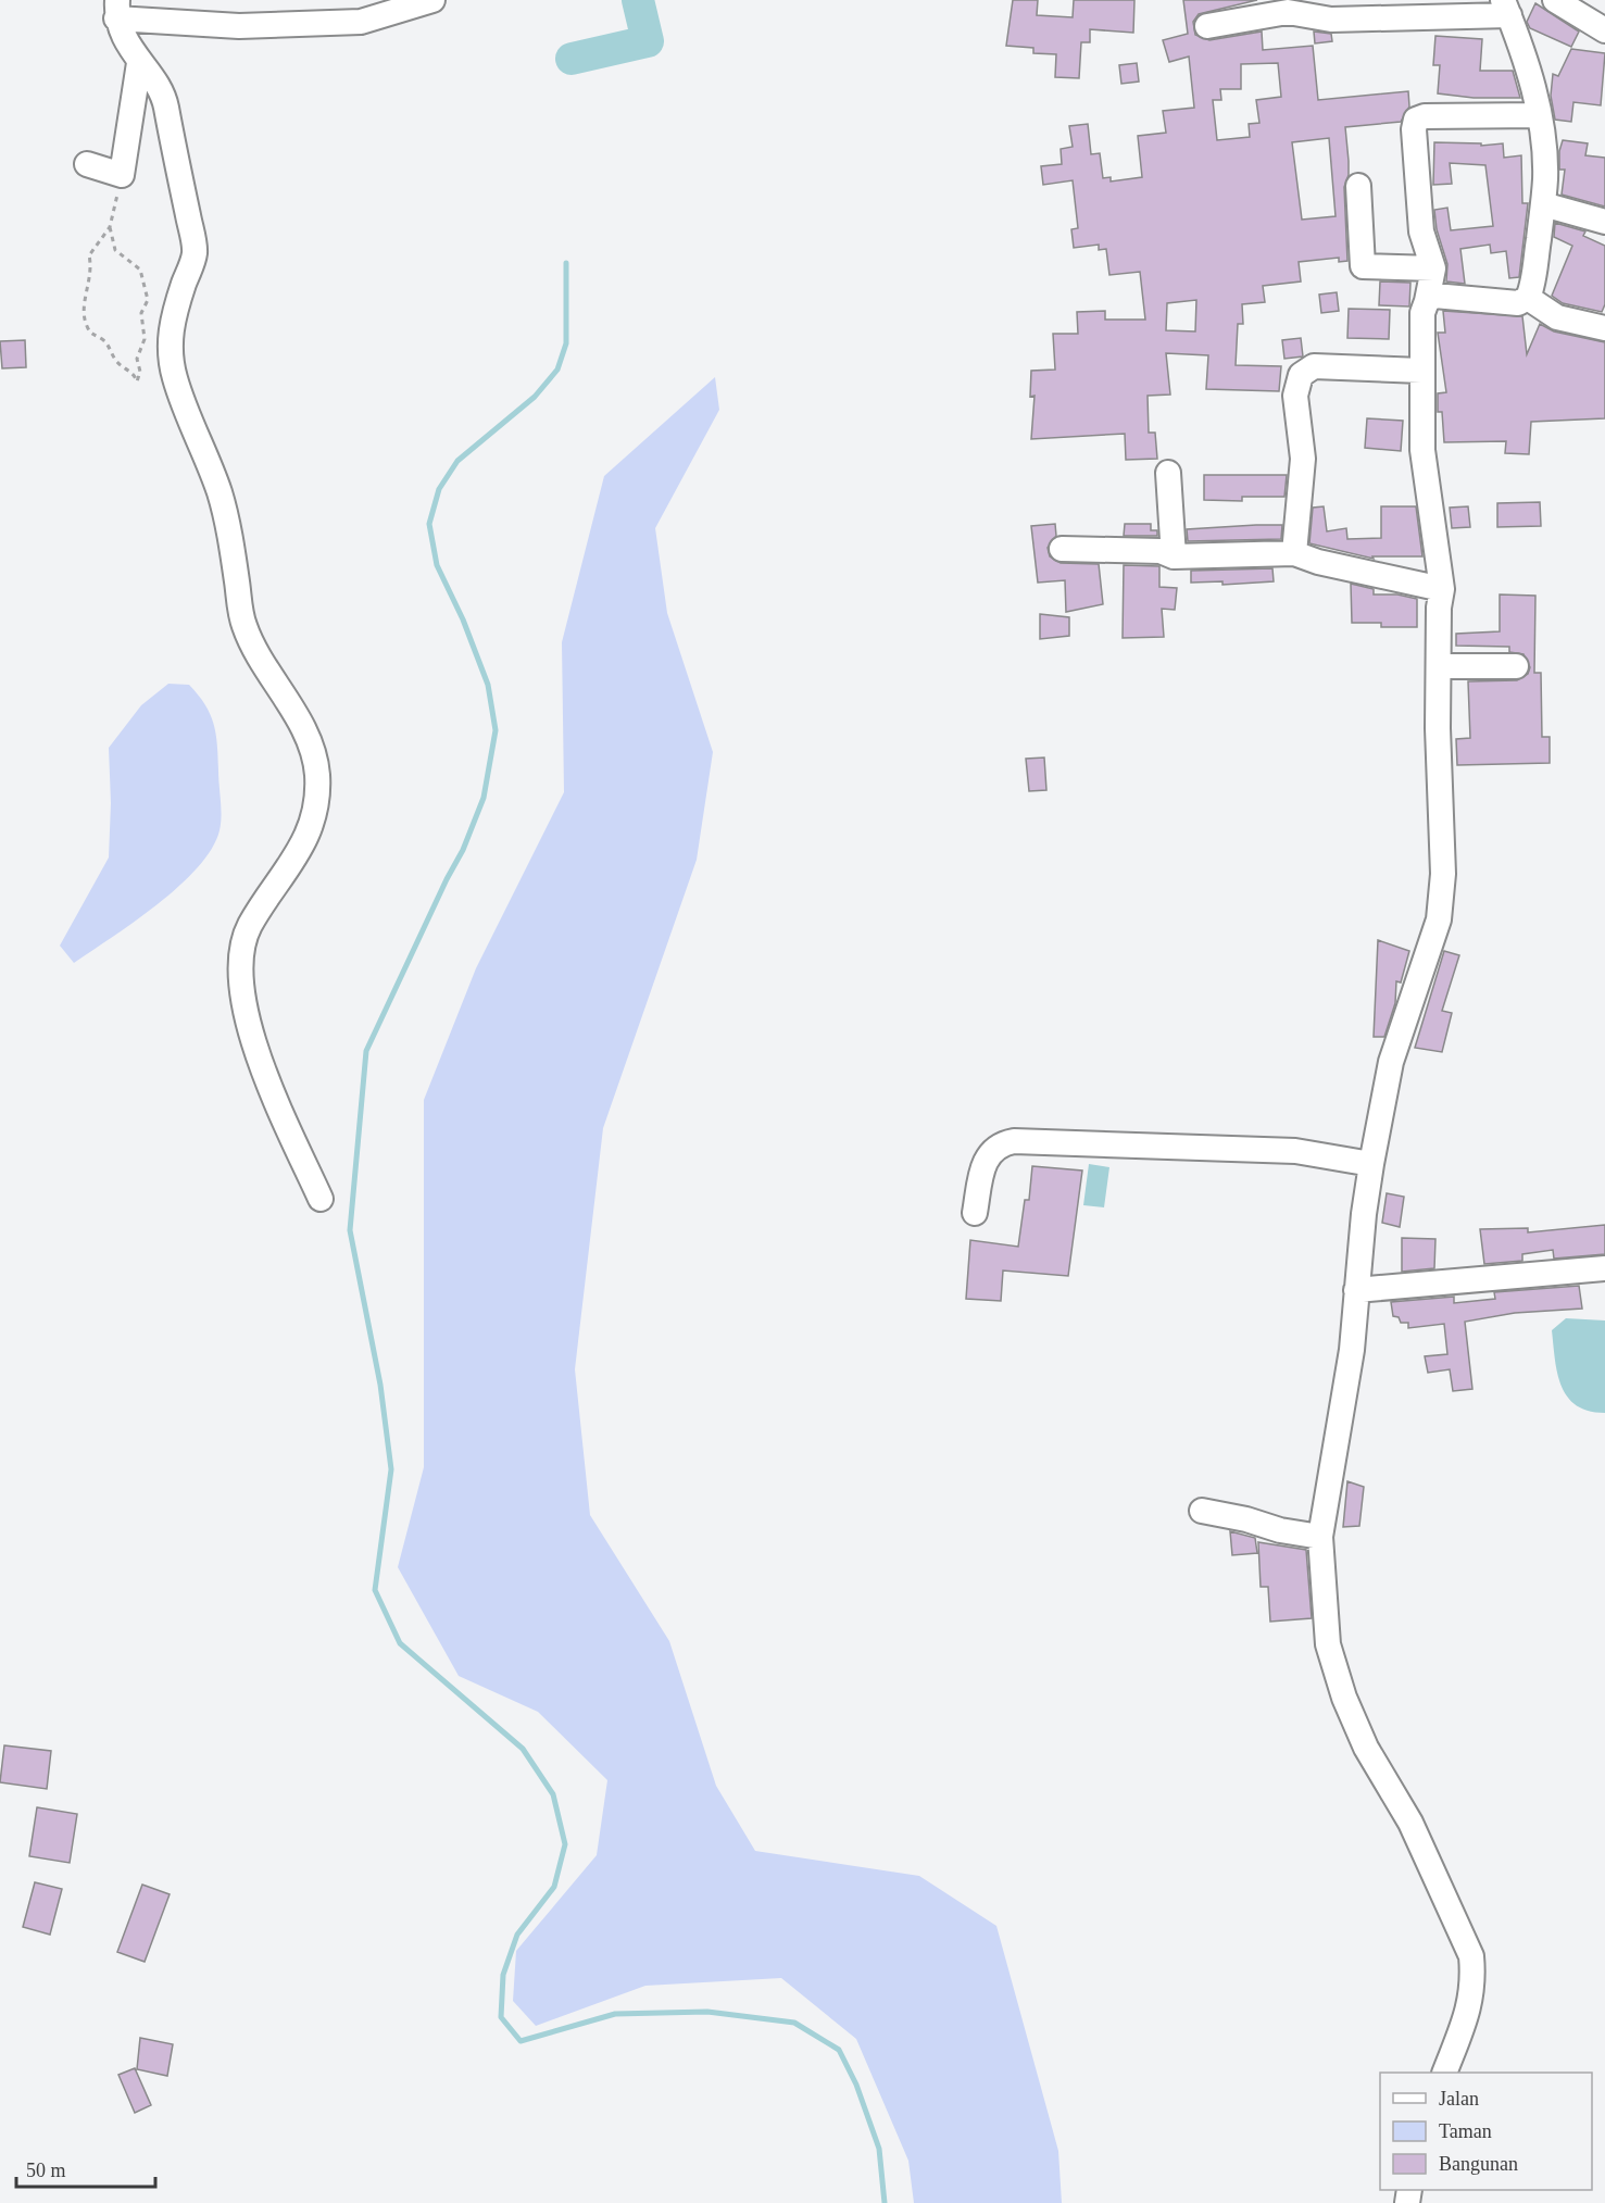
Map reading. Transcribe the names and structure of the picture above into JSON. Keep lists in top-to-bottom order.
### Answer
{
  "legend": ["Jalan", "Taman", "Bangunan"],
  "scale_bar": "50 m"
}
